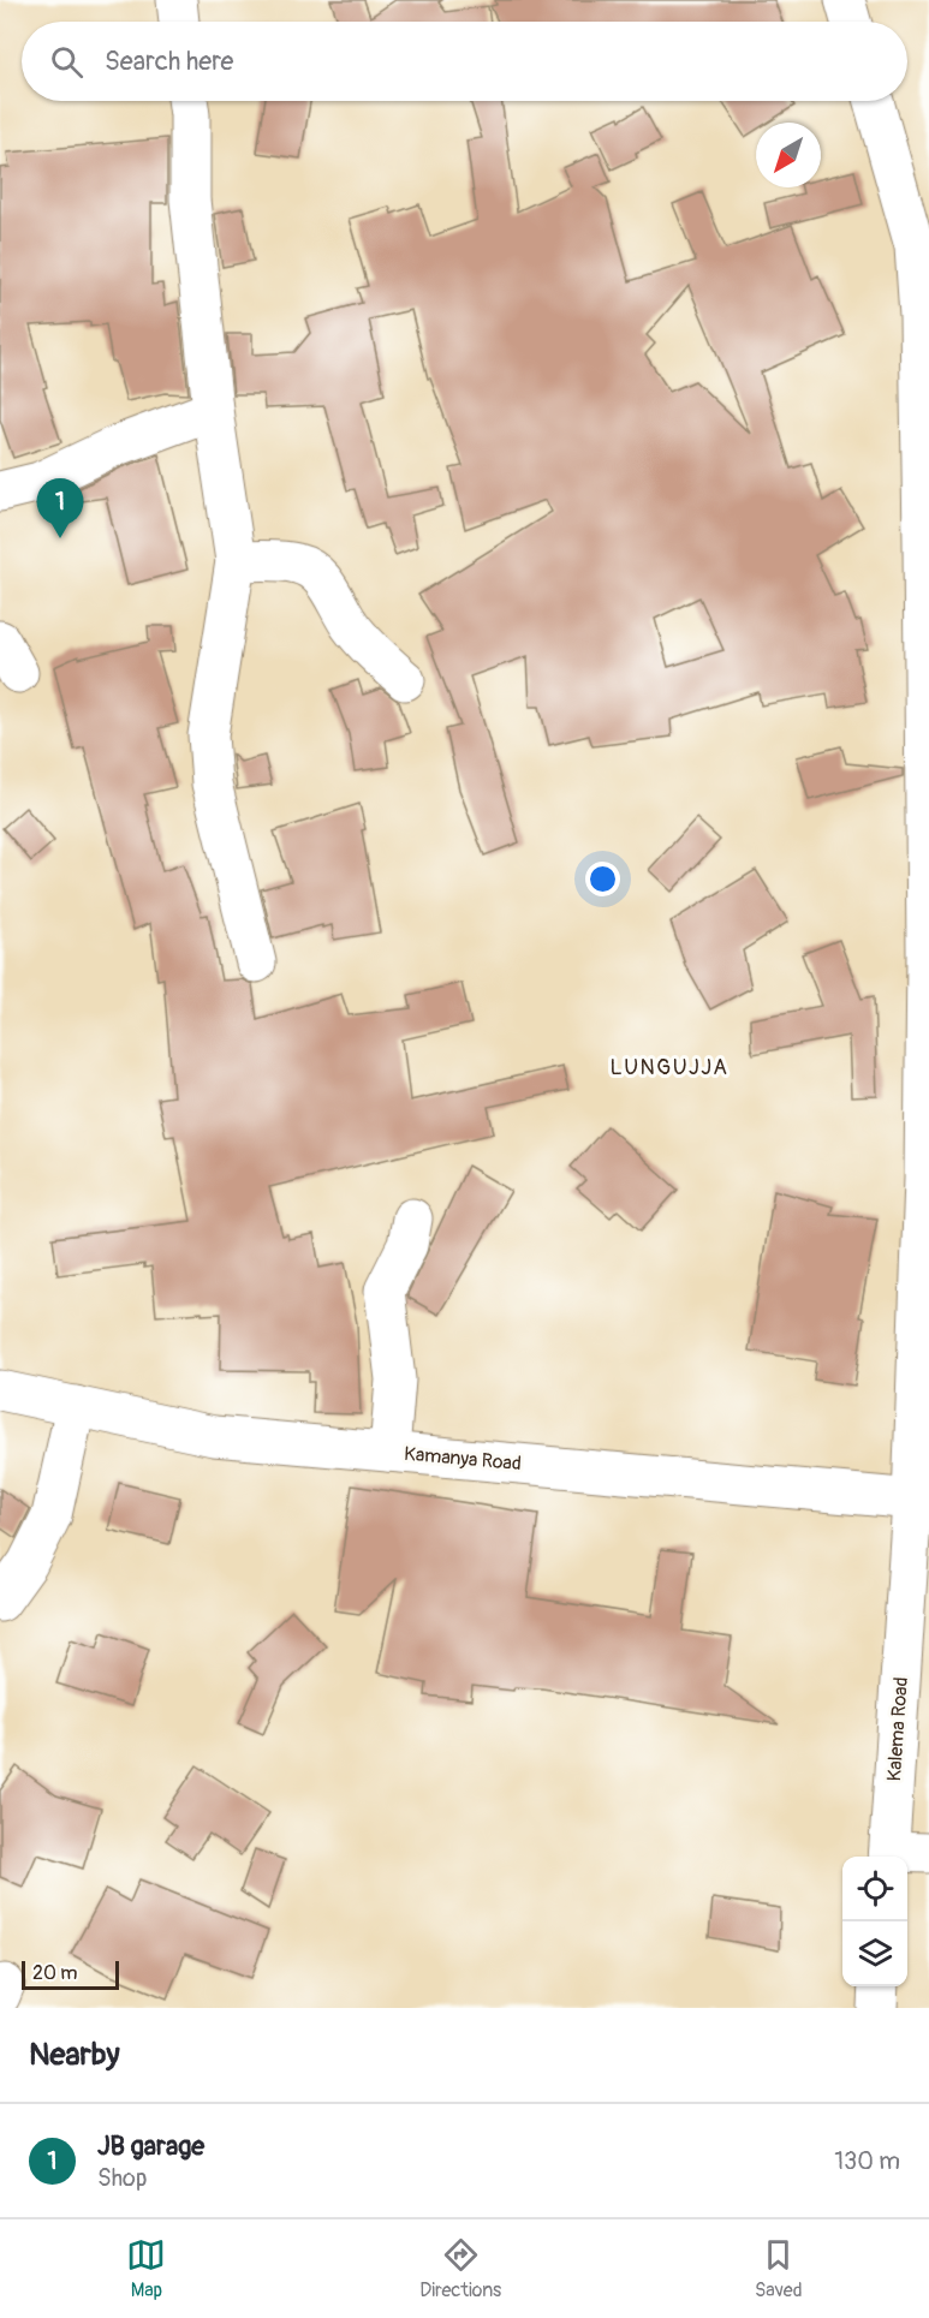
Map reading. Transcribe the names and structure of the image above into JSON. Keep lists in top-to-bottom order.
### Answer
{
  "streets": {
    "street": ["Kamanya Road", "Kalema Road"]
  },
  "crossings": [
    ["Kamanya Road", "Kalema Road"]
  ],
  "districts": ["LUNGUJJA"],
  "scale_bar": "20 m",
  "north": "bottom left",
  "page": {
    "search": "Search here",
    "pins": "1",
    "scale": "20 m",
    "heading": "Nearby",
    "list": [
      {
        "mark": "1",
        "name": "JB garage",
        "note": "Shop",
        "value": "130 m"
      }
    ],
    "nav": ["Map", "Directions", "Saved"]
  }
}
